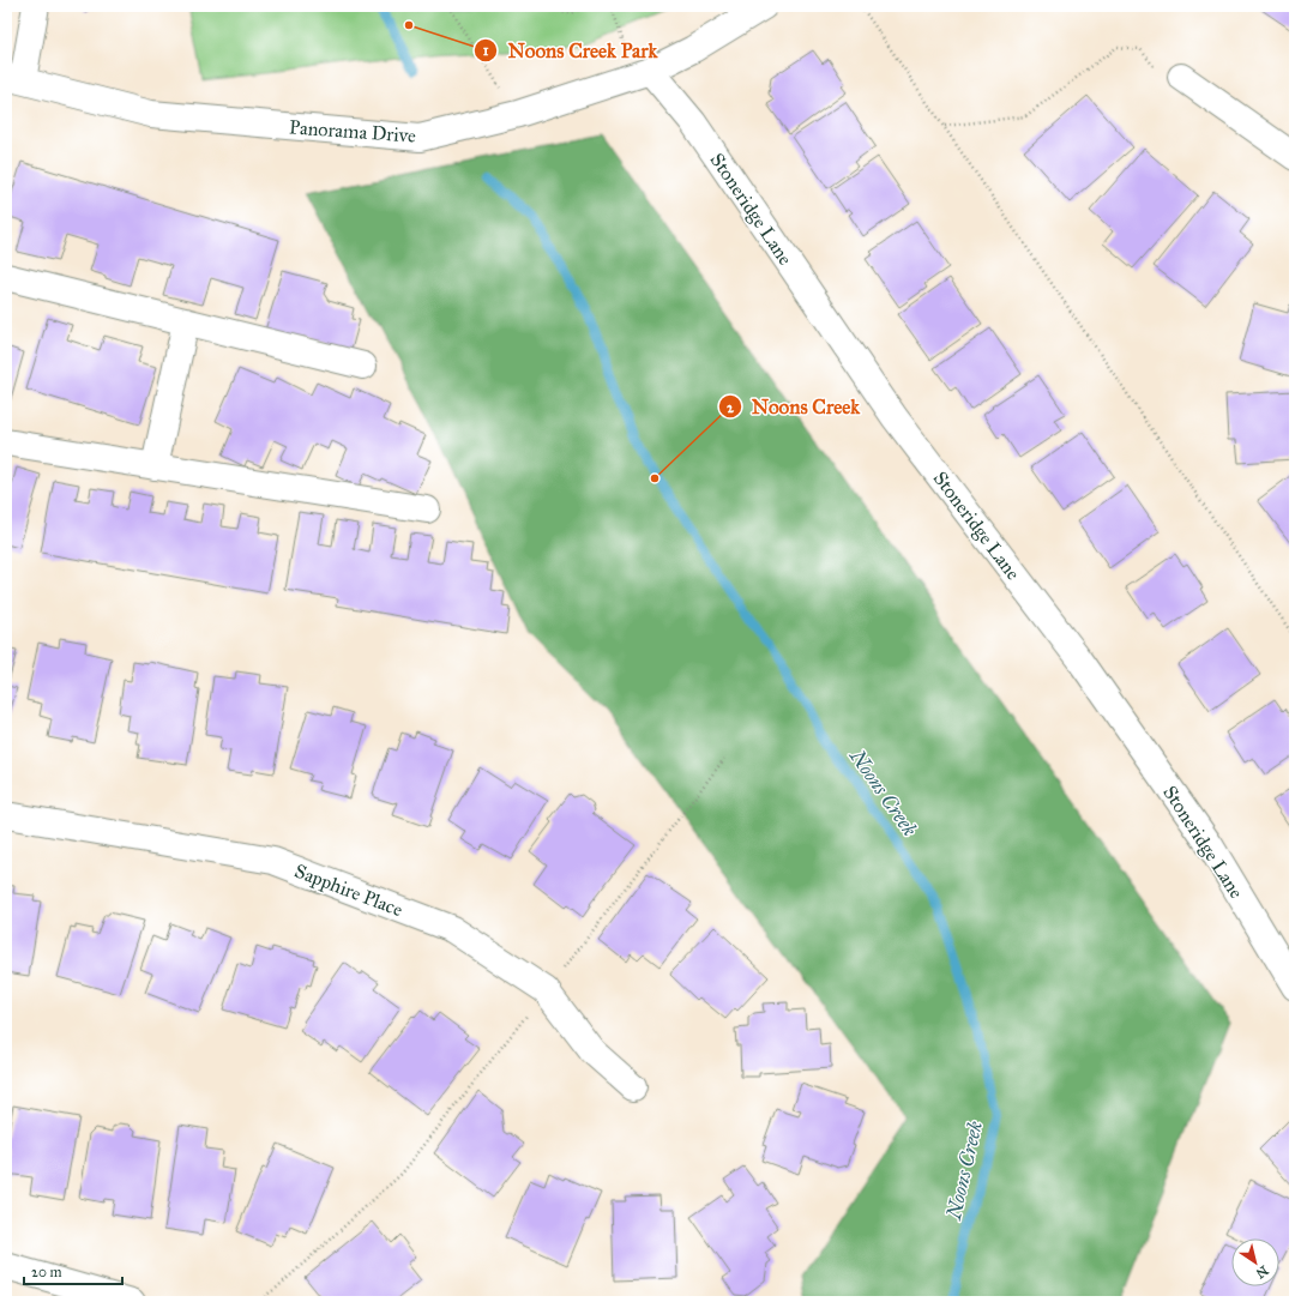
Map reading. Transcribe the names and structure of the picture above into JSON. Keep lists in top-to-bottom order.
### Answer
{
  "streets": {
    "street": ["Panorama Drive", "Stoneridge Lane", "Sapphire Place"]
  },
  "crossings": [
    ["Panorama Drive", "Stoneridge Lane"]
  ],
  "water": ["Noons Creek"],
  "places": ["Noons Creek Park", "Noons Creek"],
  "scale_bar": "20 m",
  "north": "bottom right"
}
